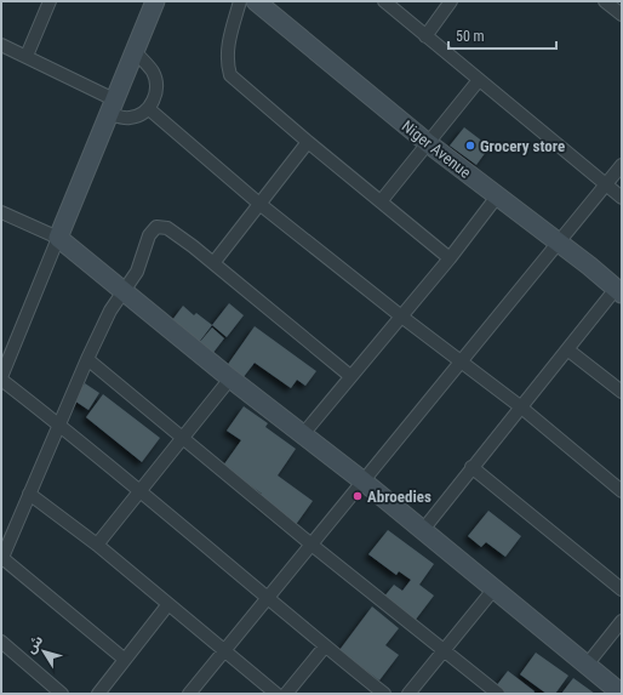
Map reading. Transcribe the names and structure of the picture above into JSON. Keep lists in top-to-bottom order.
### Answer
{
  "streets": {
    "street": ["Niger Avenue"]
  },
  "places": ["Grocery store", "Abroedies"],
  "scale_bar": "50 m",
  "north": "top left"
}
